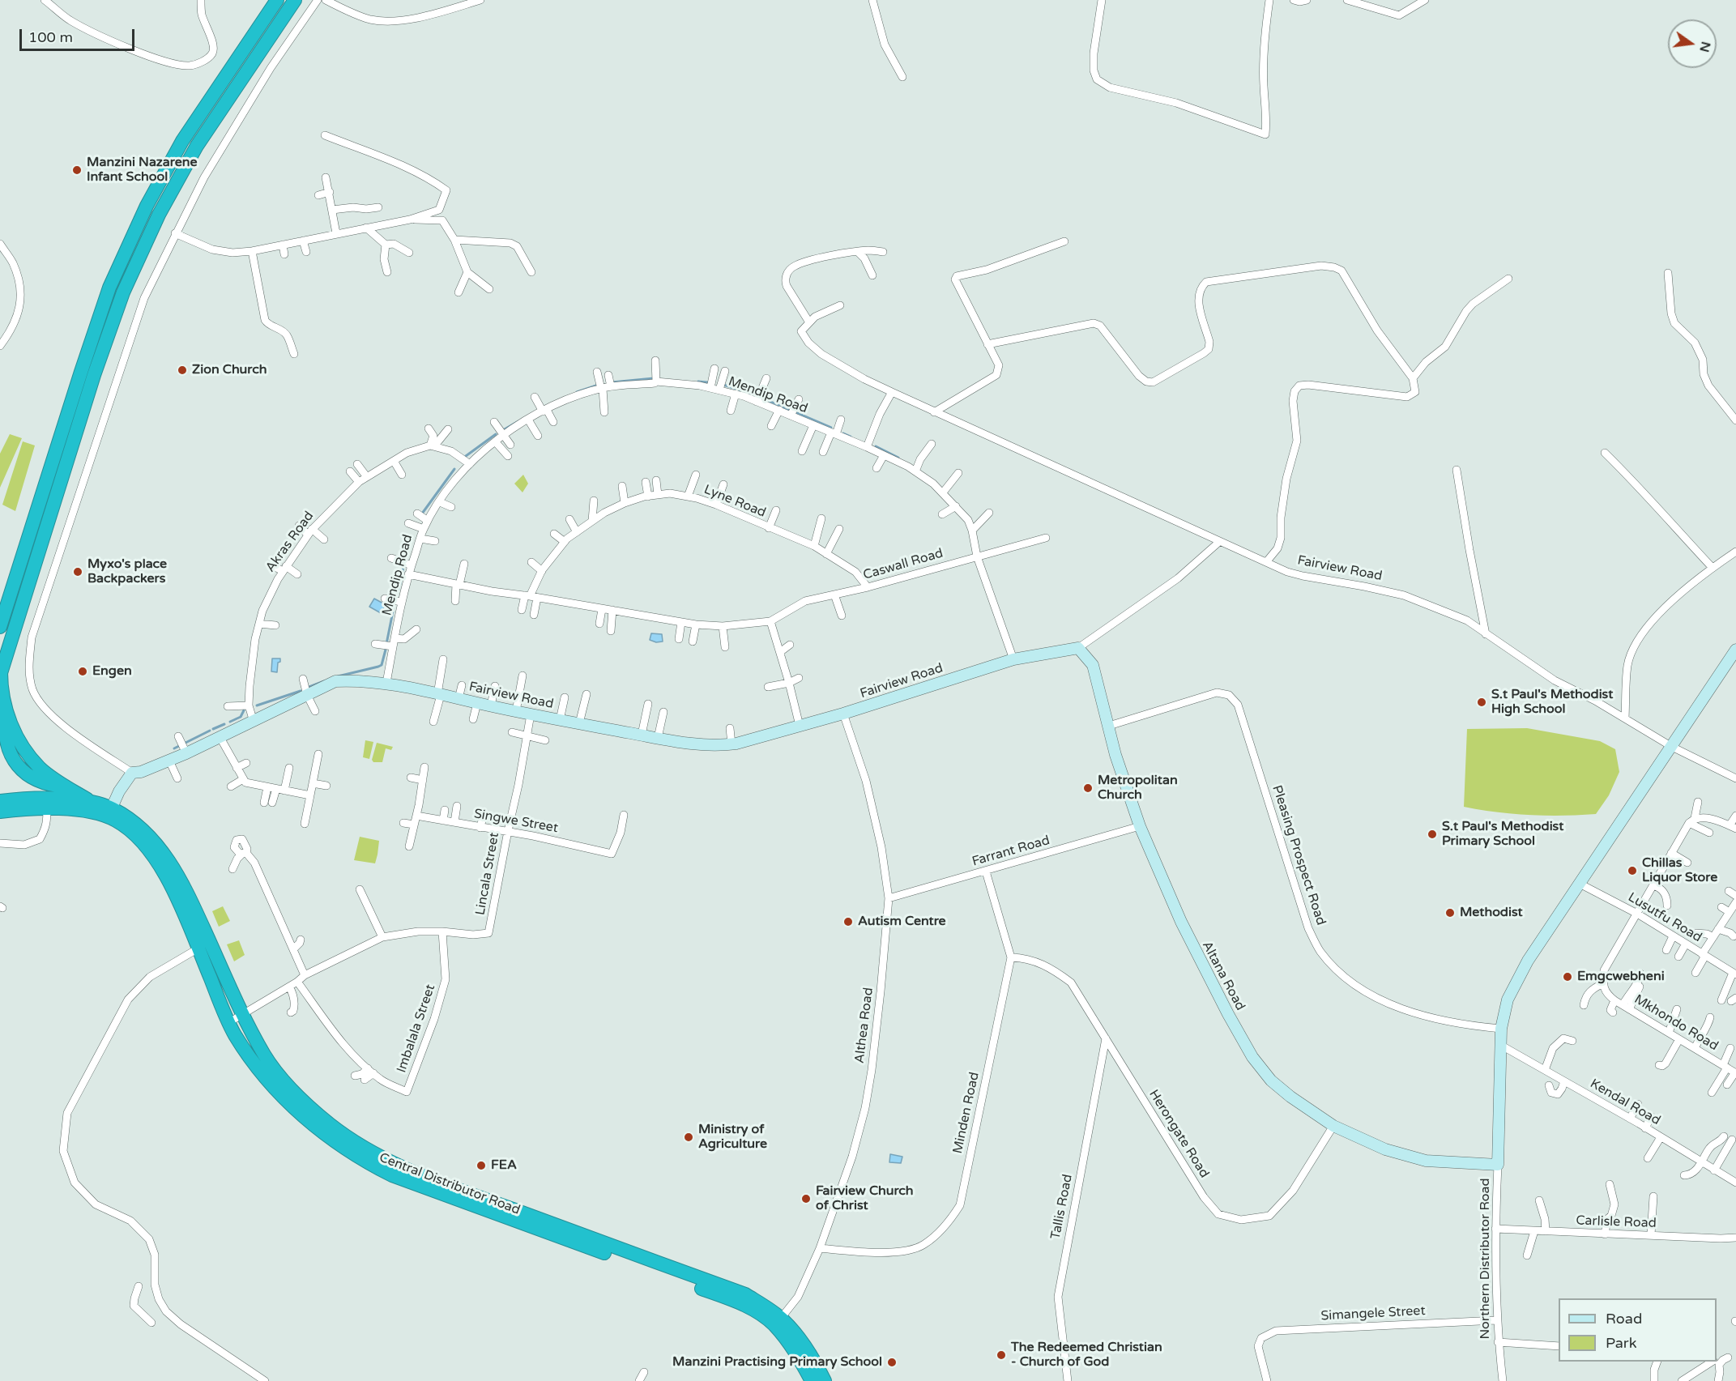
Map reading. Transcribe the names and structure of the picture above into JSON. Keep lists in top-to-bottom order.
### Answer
{
  "streets": {
    "highway": ["Central Distributor Road"],
    "main road": ["Fairview Road", "Altana Road"],
    "street": [
      "Mendip Road",
      "Lyne Road",
      "Akras Road",
      "Caswall Road",
      "Singwe Street",
      "Farrant Road",
      "Pleasing Prospect Road",
      "Lincala Street",
      "Lusutfu Road",
      "Mkhondo Road",
      "Althea Road",
      "Imbalala Street",
      "Kendal Road",
      "Minden Road",
      "Herongate Road",
      "Tallis Road",
      "Carlisle Road",
      "Northern Distributor Road",
      "Simangele Street"
    ]
  },
  "crossings": [
    ["Mendip Road", "Caswall Road"],
    ["Mendip Road", "Fairview Road"],
    ["Lyne Road", "Caswall Road"],
    ["Akras Road", "Fairview Road"],
    ["Fairview Road", "Lincala Street"],
    ["Fairview Road", "Altana Road"],
    ["Fairview Road", "Althea Road"],
    ["Singwe Street", "Lincala Street"],
    ["Farrant Road", "Altana Road"],
    ["Farrant Road", "Althea Road"],
    ["Farrant Road", "Minden Road"],
    ["Pleasing Prospect Road", "Altana Road"],
    ["Lincala Street", "Imbalala Street"],
    ["Lincala Street", "Central Distributor Road"],
    ["Altana Road", "Herongate Road"],
    ["Altana Road", "Northern Distributor Road"],
    ["Althea Road", "Minden Road"],
    ["Althea Road", "Central Distributor Road"],
    ["Minden Road", "Herongate Road"],
    ["Herongate Road", "Tallis Road"],
    ["Carlisle Road", "Northern Distributor Road"],
    ["Northern Distributor Road", "Simangele Street"]
  ],
  "places": [
    "Manzini Nazarene Infant School",
    "Zion Church",
    "Myxo's place Backpackers",
    "Engen",
    "S.t Paul's Methodist High School",
    "Metropolitan Church",
    "S.t Paul's Methodist Primary School",
    "Chillas Liquor Store",
    "Methodist",
    "Autism Centre",
    "Emgcwebheni",
    "Ministry of Agriculture",
    "FEA",
    "Fairview Church of Christ",
    "The Redeemed Christian - Church of God",
    "Manzini Practising Primary School"
  ],
  "legend": ["Road", "Park"],
  "scale_bar": "100 m",
  "north": "right"
}
